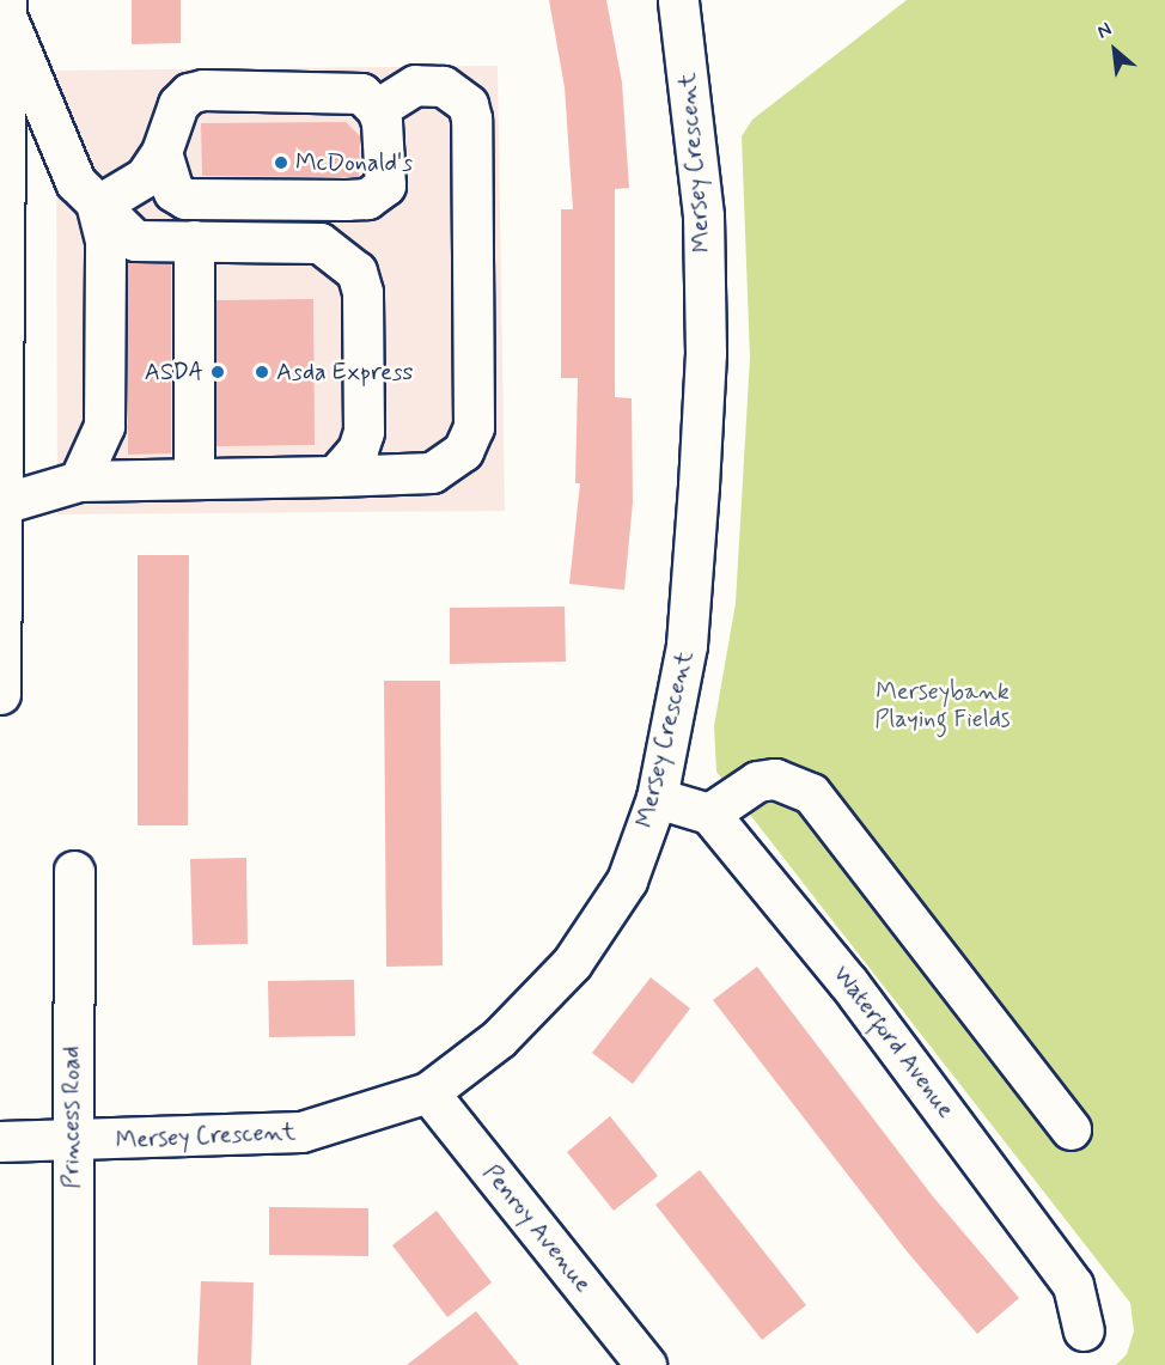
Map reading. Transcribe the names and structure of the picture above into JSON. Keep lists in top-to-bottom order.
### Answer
{
  "streets": {
    "main road": [
      "Mersey Crescent",
      "Waterford Avenue",
      "Princess Road",
      "Penroy Avenue"
    ]
  },
  "crossings": [
    ["Mersey Crescent", "Princess Road"],
    ["Mersey Crescent", "Penroy Avenue"]
  ],
  "parks": ["Merseybank Playing Fields"],
  "places": ["McDonald's", "ASDA", "Asda Express"],
  "north": "top left"
}
